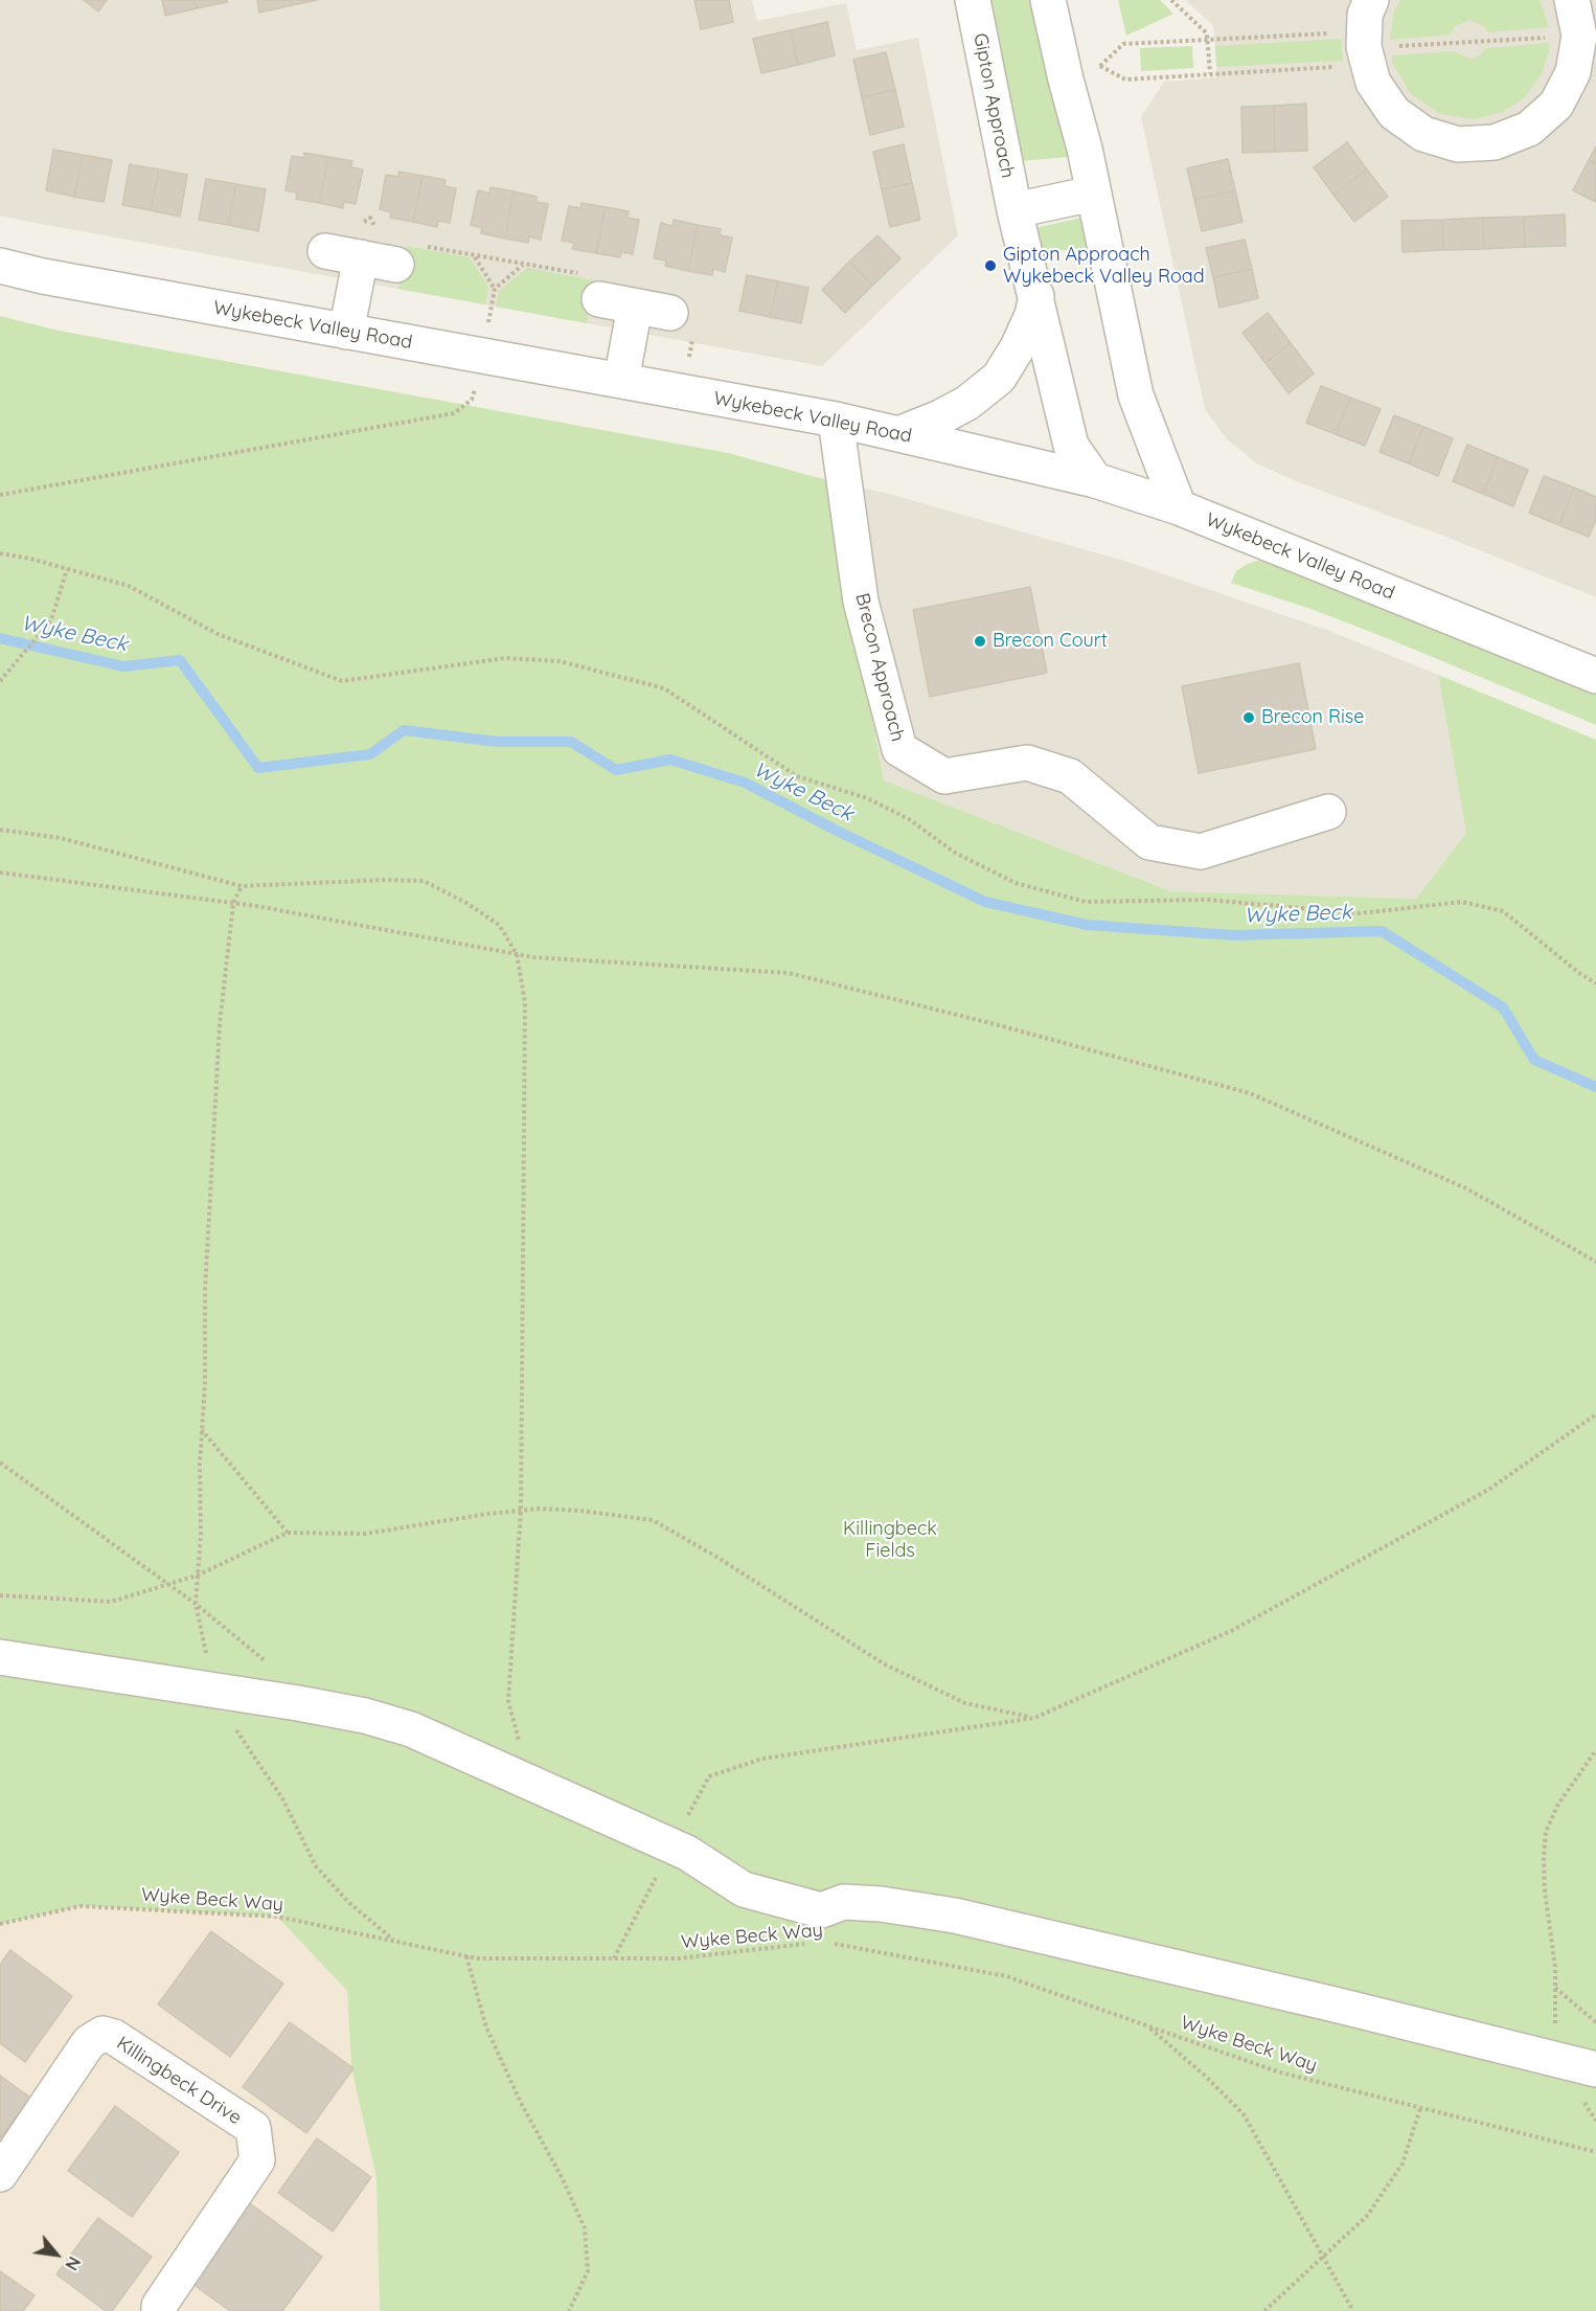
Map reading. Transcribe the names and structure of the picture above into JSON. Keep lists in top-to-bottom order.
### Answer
{
  "streets": {
    "street": [
      "Gipton Approach",
      "Wykebeck Valley Road",
      "Brecon Approach",
      "Killingbeck Drive"
    ],
    "path": ["Wyke Beck Way"]
  },
  "crossings": [
    ["Gipton Approach", "Wykebeck Valley Road"],
    ["Wykebeck Valley Road", "Brecon Approach"]
  ],
  "water": ["Wyke Beck"],
  "parks": ["Killingbeck Fields"],
  "places": ["Gipton Approach Wykebeck Valley Road", "Brecon Court", "Brecon Rise"],
  "north": "bottom right"
}
